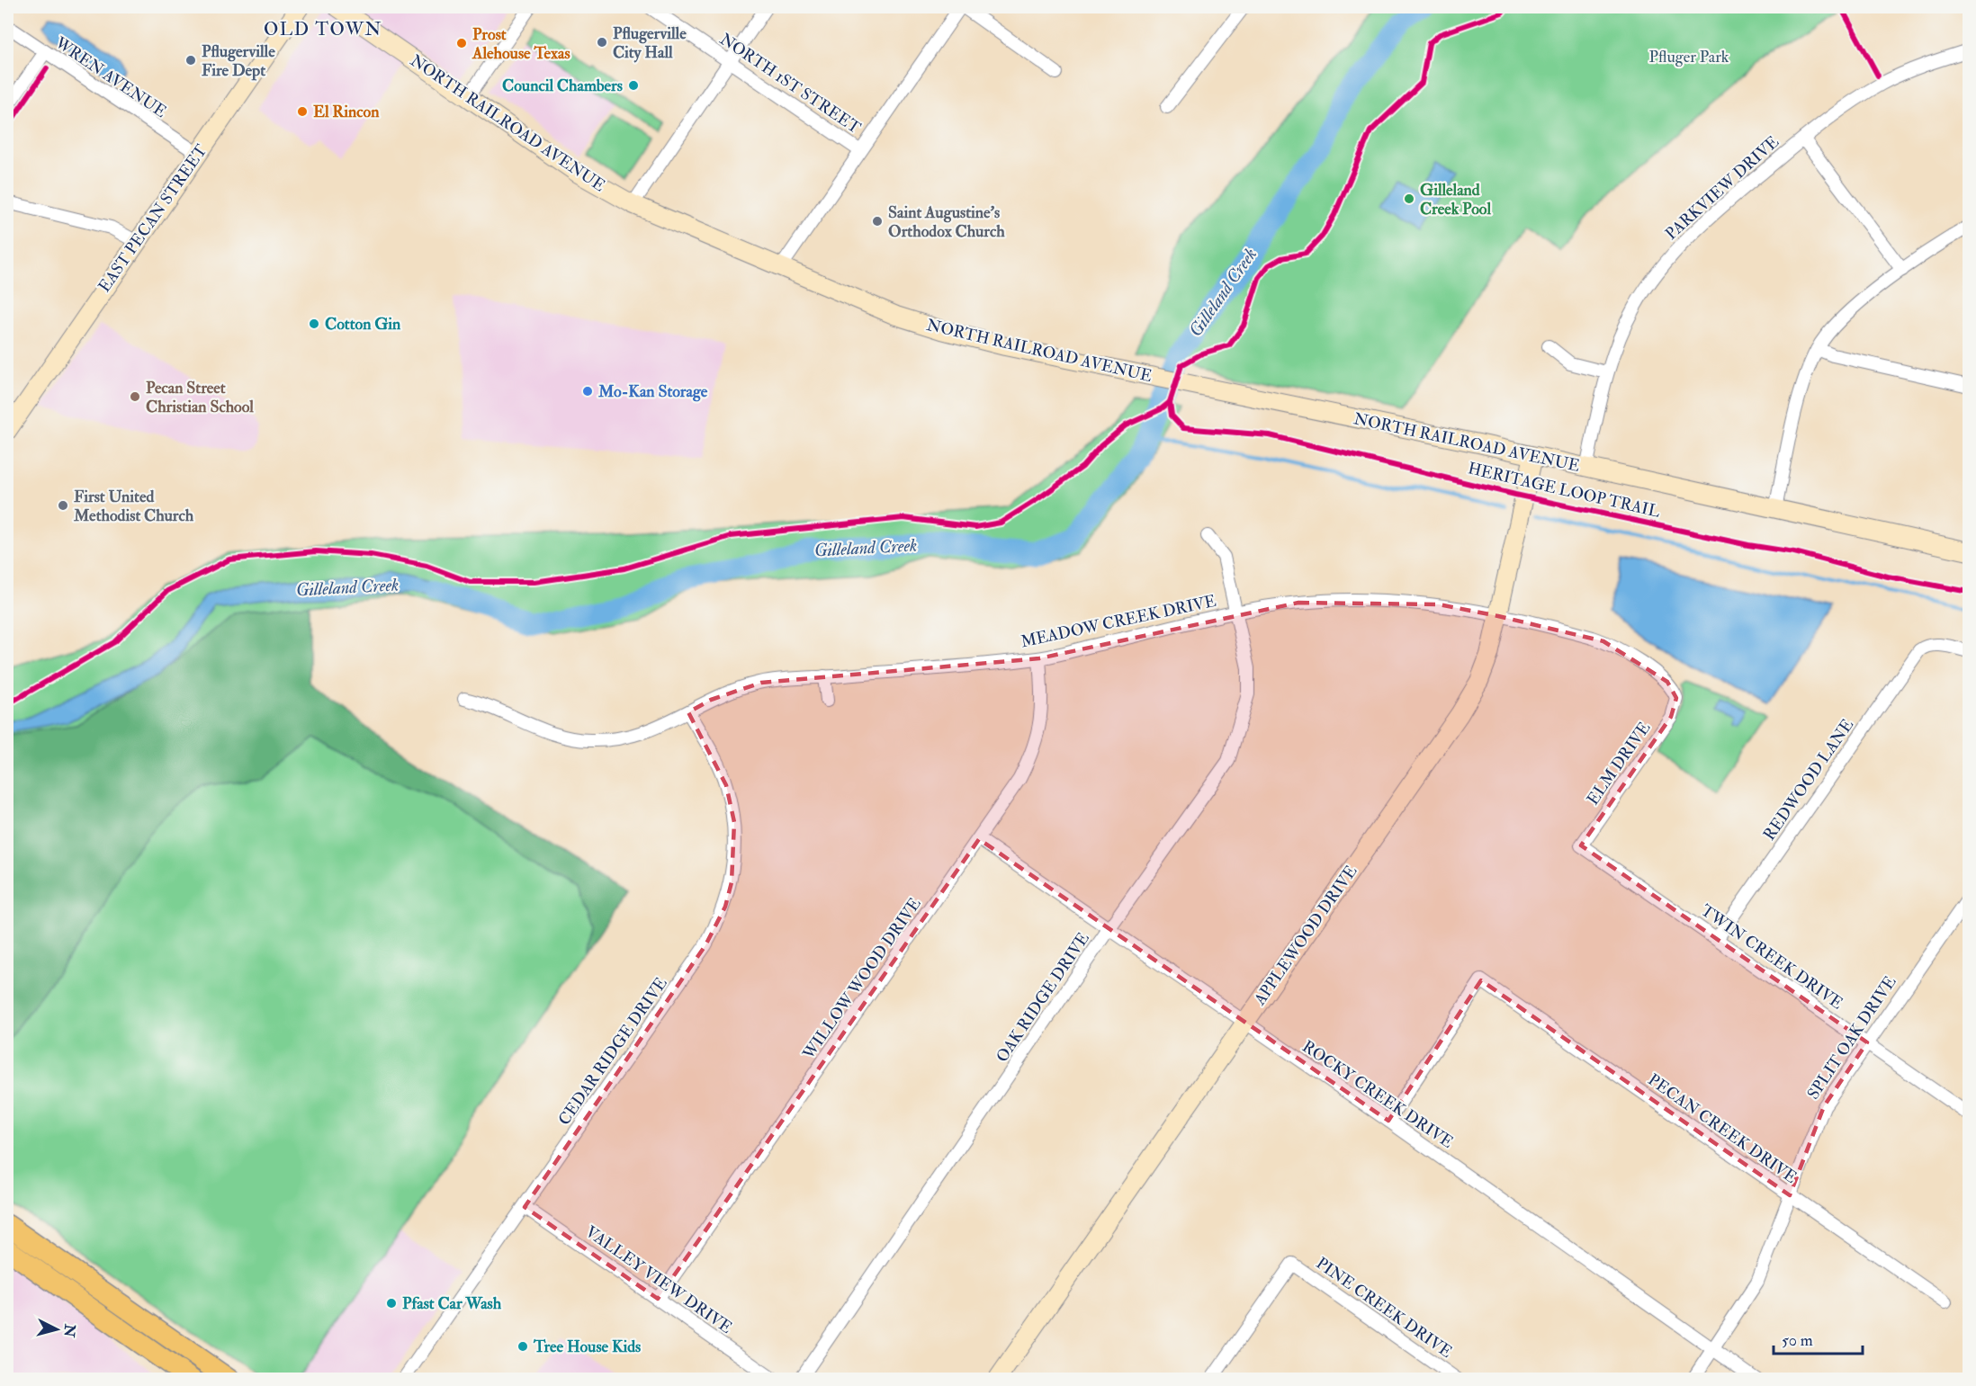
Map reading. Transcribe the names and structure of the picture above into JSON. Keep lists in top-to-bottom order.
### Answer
{
  "streets": {
    "street": [
      "WREN AVENUE",
      "NORTH 1ST STREET",
      "NORTH RAILROAD AVENUE",
      "PARKVIEW DRIVE",
      "EAST PECAN STREET",
      "MEADOW CREEK DRIVE",
      "ELM DRIVE",
      "REDWOOD LANE",
      "APPLEWOOD DRIVE",
      "TWIN CREEK DRIVE",
      "WILLOW WOOD DRIVE",
      "OAK RIDGE DRIVE",
      "SPLIT OAK DRIVE",
      "CEDAR RIDGE DRIVE",
      "ROCKY CREEK DRIVE",
      "PECAN CREEK DRIVE",
      "VALLEY VIEW DRIVE",
      "PINE CREEK DRIVE"
    ],
    "cycle path": ["HERITAGE LOOP TRAIL"]
  },
  "crossings": [
    ["WREN AVENUE", "EAST PECAN STREET"],
    ["NORTH RAILROAD AVENUE", "PARKVIEW DRIVE"],
    ["NORTH RAILROAD AVENUE", "APPLEWOOD DRIVE"],
    ["MEADOW CREEK DRIVE", "ELM DRIVE"],
    ["MEADOW CREEK DRIVE", "APPLEWOOD DRIVE"],
    ["MEADOW CREEK DRIVE", "WILLOW WOOD DRIVE"],
    ["MEADOW CREEK DRIVE", "OAK RIDGE DRIVE"],
    ["MEADOW CREEK DRIVE", "CEDAR RIDGE DRIVE"],
    ["ELM DRIVE", "TWIN CREEK DRIVE"],
    ["REDWOOD LANE", "TWIN CREEK DRIVE"],
    ["APPLEWOOD DRIVE", "ROCKY CREEK DRIVE"],
    ["TWIN CREEK DRIVE", "SPLIT OAK DRIVE"],
    ["WILLOW WOOD DRIVE", "ROCKY CREEK DRIVE"],
    ["WILLOW WOOD DRIVE", "VALLEY VIEW DRIVE"],
    ["OAK RIDGE DRIVE", "ROCKY CREEK DRIVE"],
    ["SPLIT OAK DRIVE", "ROCKY CREEK DRIVE"],
    ["SPLIT OAK DRIVE", "PECAN CREEK DRIVE"],
    ["CEDAR RIDGE DRIVE", "VALLEY VIEW DRIVE"],
    ["ROCKY CREEK DRIVE", "PECAN CREEK DRIVE"]
  ],
  "districts": ["OLD TOWN"],
  "water": ["Gilleland Creek"],
  "parks": ["Pfluger Park"],
  "places": [
    "Pflugerville City Hall",
    "Prost Alehouse Texas",
    "Pflugerville Fire Dept",
    "Council Chambers",
    "El Rincon",
    "Gilleland Creek Pool",
    "Saint Augustine's Orthodox Church",
    "Cotton Gin",
    "Mo-Kan Storage",
    "Pecan Street Christian School",
    "First United Methodist Church",
    "Pfast Car Wash",
    "Tree House Kids"
  ],
  "scale_bar": "50 m",
  "north": "right"
}
